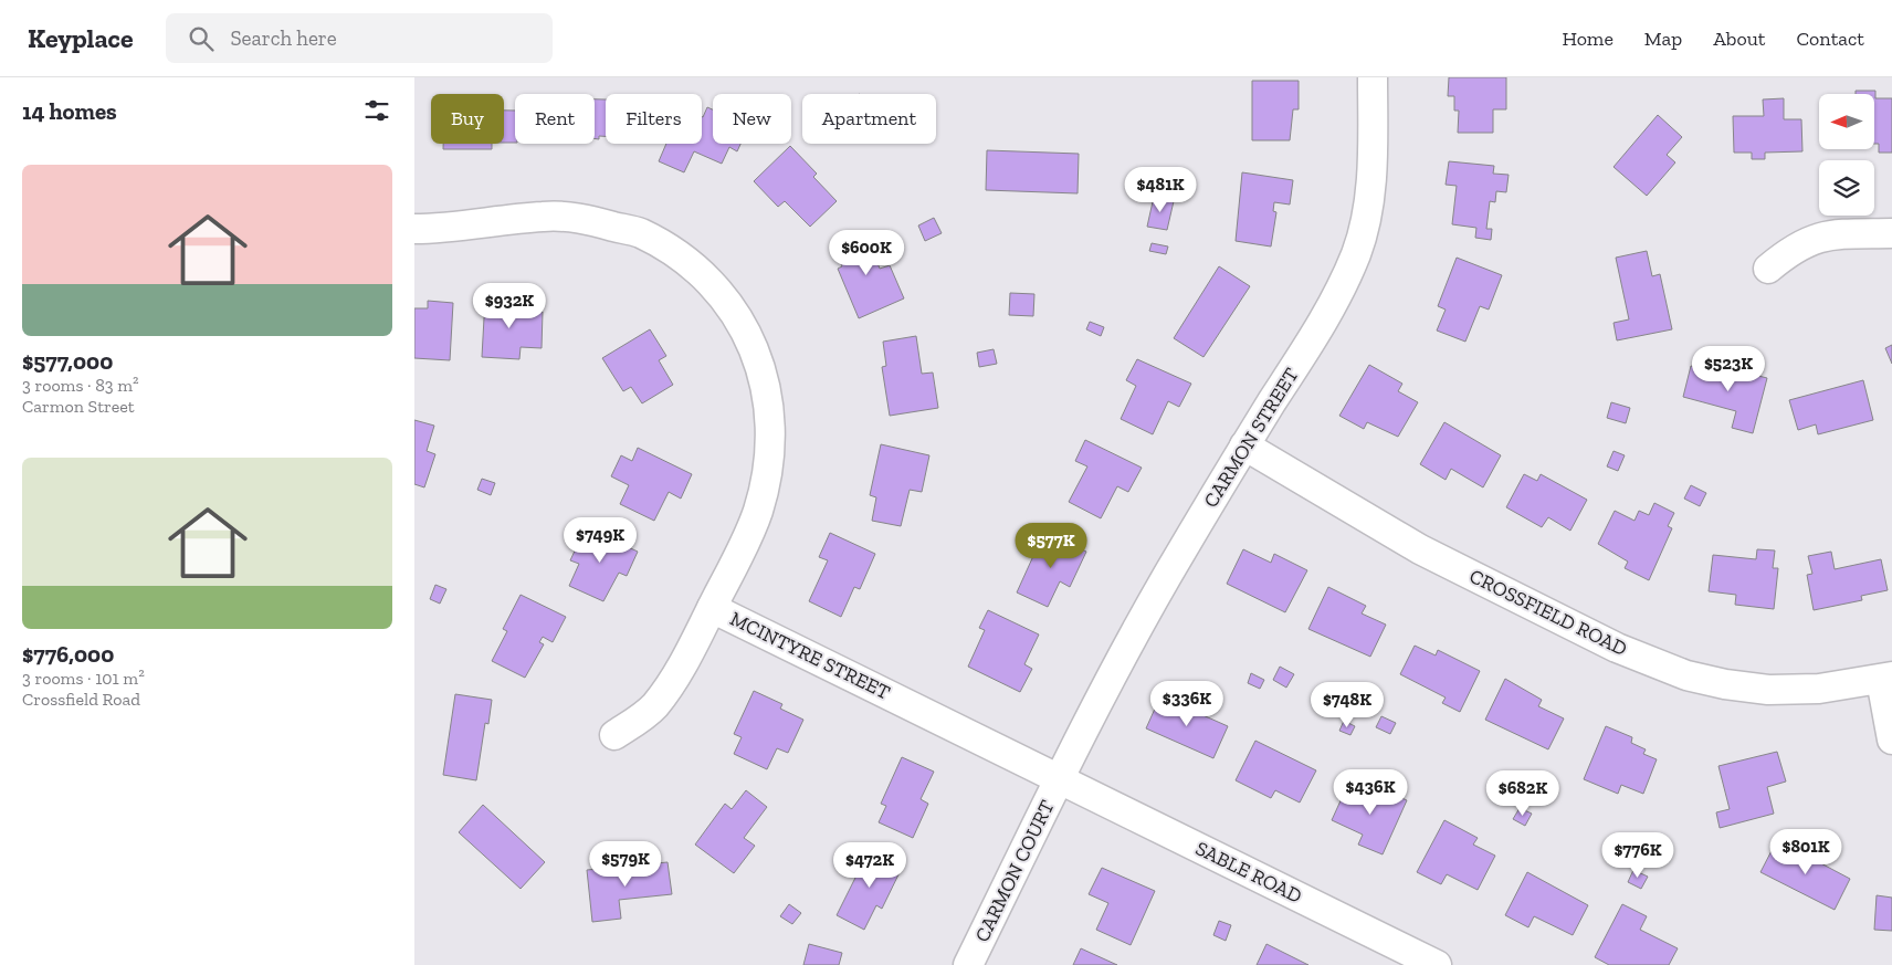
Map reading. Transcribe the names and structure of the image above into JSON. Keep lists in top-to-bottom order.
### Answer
{
  "streets": {
    "street": [
      "CARMON STREET",
      "CROSSFIELD ROAD",
      "MCINTYRE STREET",
      "CARMON COURT",
      "SABLE ROAD"
    ]
  },
  "crossings": [
    ["CARMON STREET", "CROSSFIELD ROAD"],
    ["CARMON STREET", "MCINTYRE STREET"],
    ["CARMON STREET", "CARMON COURT"],
    ["CARMON STREET", "SABLE ROAD"],
    ["MCINTYRE STREET", "CARMON COURT"],
    ["MCINTYRE STREET", "SABLE ROAD"],
    ["CARMON COURT", "SABLE ROAD"]
  ],
  "north": "left",
  "page": {
    "header": "Keyplace",
    "search": "Search here",
    "nav": [
      "Home",
      "Map",
      "About",
      "Contact"
    ],
    "heading": "14 homes",
    "chip": [
      "Buy",
      "Rent",
      "Filters",
      "New",
      "Apartment"
    ],
    "list": [
      {
        "name": "$577,000",
        "note": "3 rooms · 83 m² · Carmon Street"
      },
      {
        "name": "$776,000",
        "note": "3 rooms · 101 m² · Crossfield Road"
      }
    ],
    "price": [
      "$481K",
      "$600K",
      "$932K",
      "$523K",
      "$749K",
      "$577K",
      "$336K",
      "$748K",
      "$436K",
      "$682K",
      "$801K",
      "$776K",
      "$579K",
      "$472K"
    ]
  }
}
